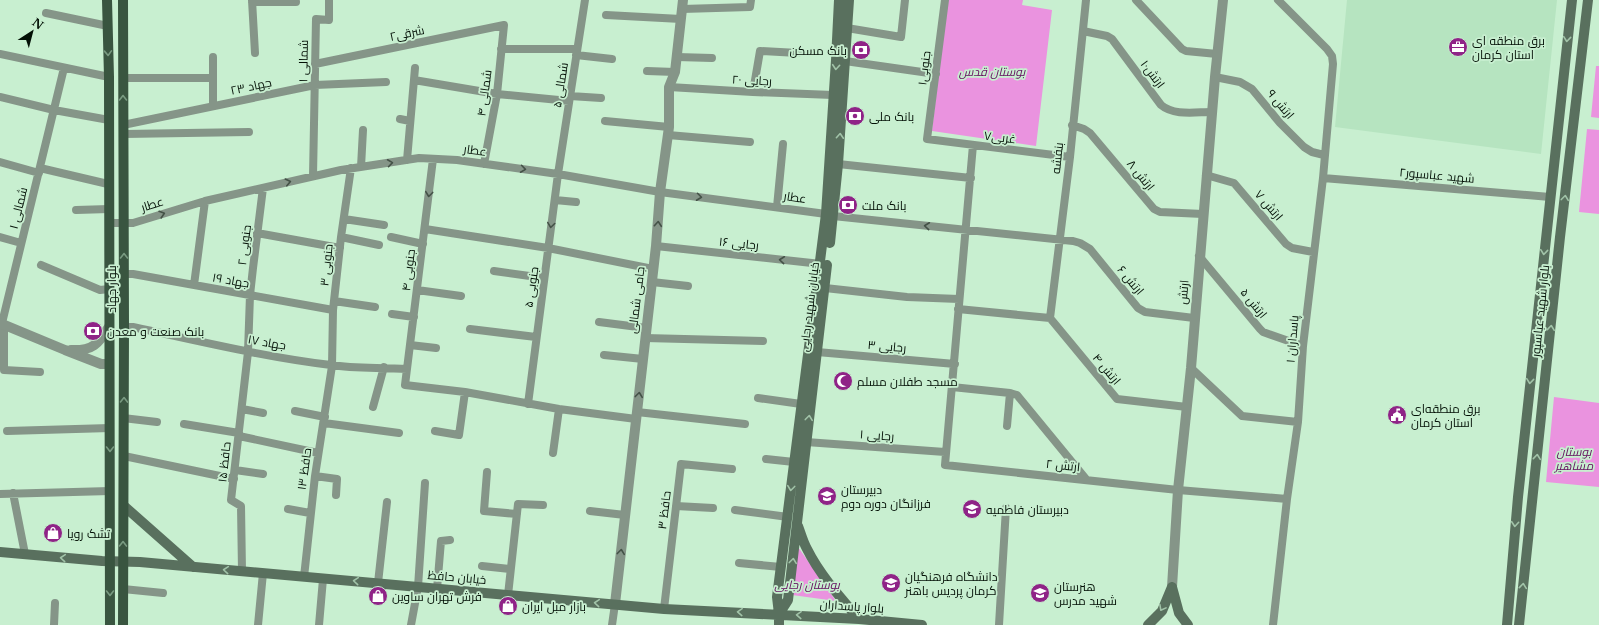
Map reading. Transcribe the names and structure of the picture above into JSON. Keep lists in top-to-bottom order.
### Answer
{
  "streets": {
    "main road": [
      "بلوار جهاد",
      "خیابان شهید رجایی",
      "بلوار شهید عباسپور",
      "خیابان حافظ",
      "بلوار پاسداران"
    ],
    "street": [
      "شرقی۲",
      "شمالی ۱",
      "جنوبی۱",
      "ارتش۱۰",
      "رجایی ۲۰",
      "شمالی ۵",
      "جهاد ۲۳",
      "شمالی ۴",
      "ارتش ۹",
      "غربی۷",
      "عطار",
      "بنفشه",
      "ارتش ۸",
      "شهید عباسپور۲",
      "ارتش ۷",
      "رجایی ۱۶",
      "جنوبی ۲",
      "جنوبی ۳",
      "جنوبی ۴",
      "جهاد ۱۹",
      "ارتش ۶",
      "جنوبی ۵",
      "ارتش",
      "جامی شمالی",
      "ارتش ۵",
      "پاسداران ۱",
      "جهاد ۱۷",
      "رجایی ۳",
      "ارتش ۴",
      "رجایی ۱",
      "حافظ ۱۵",
      "ارتش ۲",
      "حافظ ۱۳",
      "حافظ ۳"
    ]
  },
  "crossings": [
    ["شرقی۲", "شمالی ۱"],
    ["شرقی۲", "شمالی ۴"],
    ["شمالی ۱", "جهاد ۲۳"],
    ["شمالی ۱", "عطار"],
    ["جنوبی۱", "غربی۷"],
    ["ارتش۱۰", "بنفشه"],
    ["ارتش۱۰", "ارتش"],
    ["رجایی ۲۰", "جامی شمالی"],
    ["رجایی ۲۰", "خیابان شهید رجایی"],
    ["شمالی ۵", "عطار"],
    ["شمالی ۵", "جنوبی ۵"],
    ["جهاد ۲۳", "بلوار جهاد"],
    ["شمالی ۴", "عطار"],
    ["ارتش ۹", "ارتش"],
    ["ارتش ۹", "پاسداران ۱"],
    ["غربی۷", "بنفشه"],
    ["عطار", "جنوبی ۲"],
    ["عطار", "جنوبی ۳"],
    ["عطار", "جنوبی ۴"],
    ["عطار", "ارتش ۶"],
    ["عطار", "جنوبی ۵"],
    ["عطار", "بلوار جهاد"],
    ["عطار", "جامی شمالی"],
    ["عطار", "خیابان شهید رجایی"],
    ["بنفشه", "ارتش ۸"],
    ["بنفشه", "ارتش ۶"],
    ["بنفشه", "ارتش ۴"],
    ["ارتش ۸", "ارتش"],
    ["شهید عباسپور۲", "بلوار شهید عباسپور"],
    ["شهید عباسپور۲", "پاسداران ۱"],
    ["ارتش ۷", "ارتش"],
    ["ارتش ۷", "پاسداران ۱"],
    ["رجایی ۱۶", "جامی شمالی"],
    ["رجایی ۱۶", "خیابان شهید رجایی"],
    ["جنوبی ۲", "جهاد ۱۹"],
    ["جنوبی ۲", "جهاد ۱۷"],
    ["جنوبی ۲", "حافظ ۱۵"],
    ["جنوبی ۳", "جهاد ۱۹"],
    ["جنوبی ۳", "جهاد ۱۷"],
    ["جنوبی ۳", "حافظ ۱۳"],
    ["جنوبی ۴", "جهاد ۱۷"],
    ["جهاد ۱۹", "بلوار جهاد"],
    ["ارتش ۶", "ارتش"],
    ["بلوار جهاد", "جهاد ۱۷"],
    ["بلوار جهاد", "خیابان حافظ"],
    ["ارتش", "ارتش ۵"],
    ["ارتش", "ارتش ۴"],
    ["ارتش", "ارتش ۲"],
    ["جامی شمالی", "خیابان حافظ"],
    ["ارتش ۵", "پاسداران ۱"],
    ["خیابان شهید رجایی", "رجایی ۳"],
    ["خیابان شهید رجایی", "رجایی ۱"],
    ["خیابان شهید رجایی", "خیابان حافظ"],
    ["خیابان شهید رجایی", "بلوار پاسداران"],
    ["پاسداران ۱", "ارتش ۲"],
    ["جهاد ۱۷", "حافظ ۱۵"],
    ["جهاد ۱۷", "حافظ ۱۳"],
    ["رجایی ۱", "ارتش ۲"],
    ["حافظ ۱۵", "خیابان حافظ"],
    ["حافظ ۱۳", "خیابان حافظ"],
    ["حافظ ۳", "خیابان حافظ"],
    ["خیابان حافظ", "بلوار پاسداران"]
  ],
  "one_way": ["رجایی ۱۶", "خیابان حافظ"],
  "parks": ["بوستان قدس", "بوستان مشاهیر", "بوستان رجایی"],
  "places": {
    "office": ["برق منطقه ای استان کرمان"],
    "bank": [
      "بانک مسکن",
      "بانک ملی",
      "بانک ملت",
      "بانک صنعت و معدن"
    ],
    "mosque": ["مسجد طفلان مسلم"],
    "public building": ["برق منطقه‌ای استان کرمان"],
    "school or university": [
      "دبیرستان فرزانگان دوره دوم",
      "دبیرستان فاطمیه",
      "دانشگاه فرهنگیان کرمان پردیس باهنر",
      "هنرستان شهید مدرس"
    ],
    "shop": ["تشک رویا", "فرش تهران ساوین", "بازار مبل ایران"]
  },
  "north": "top right"
}
